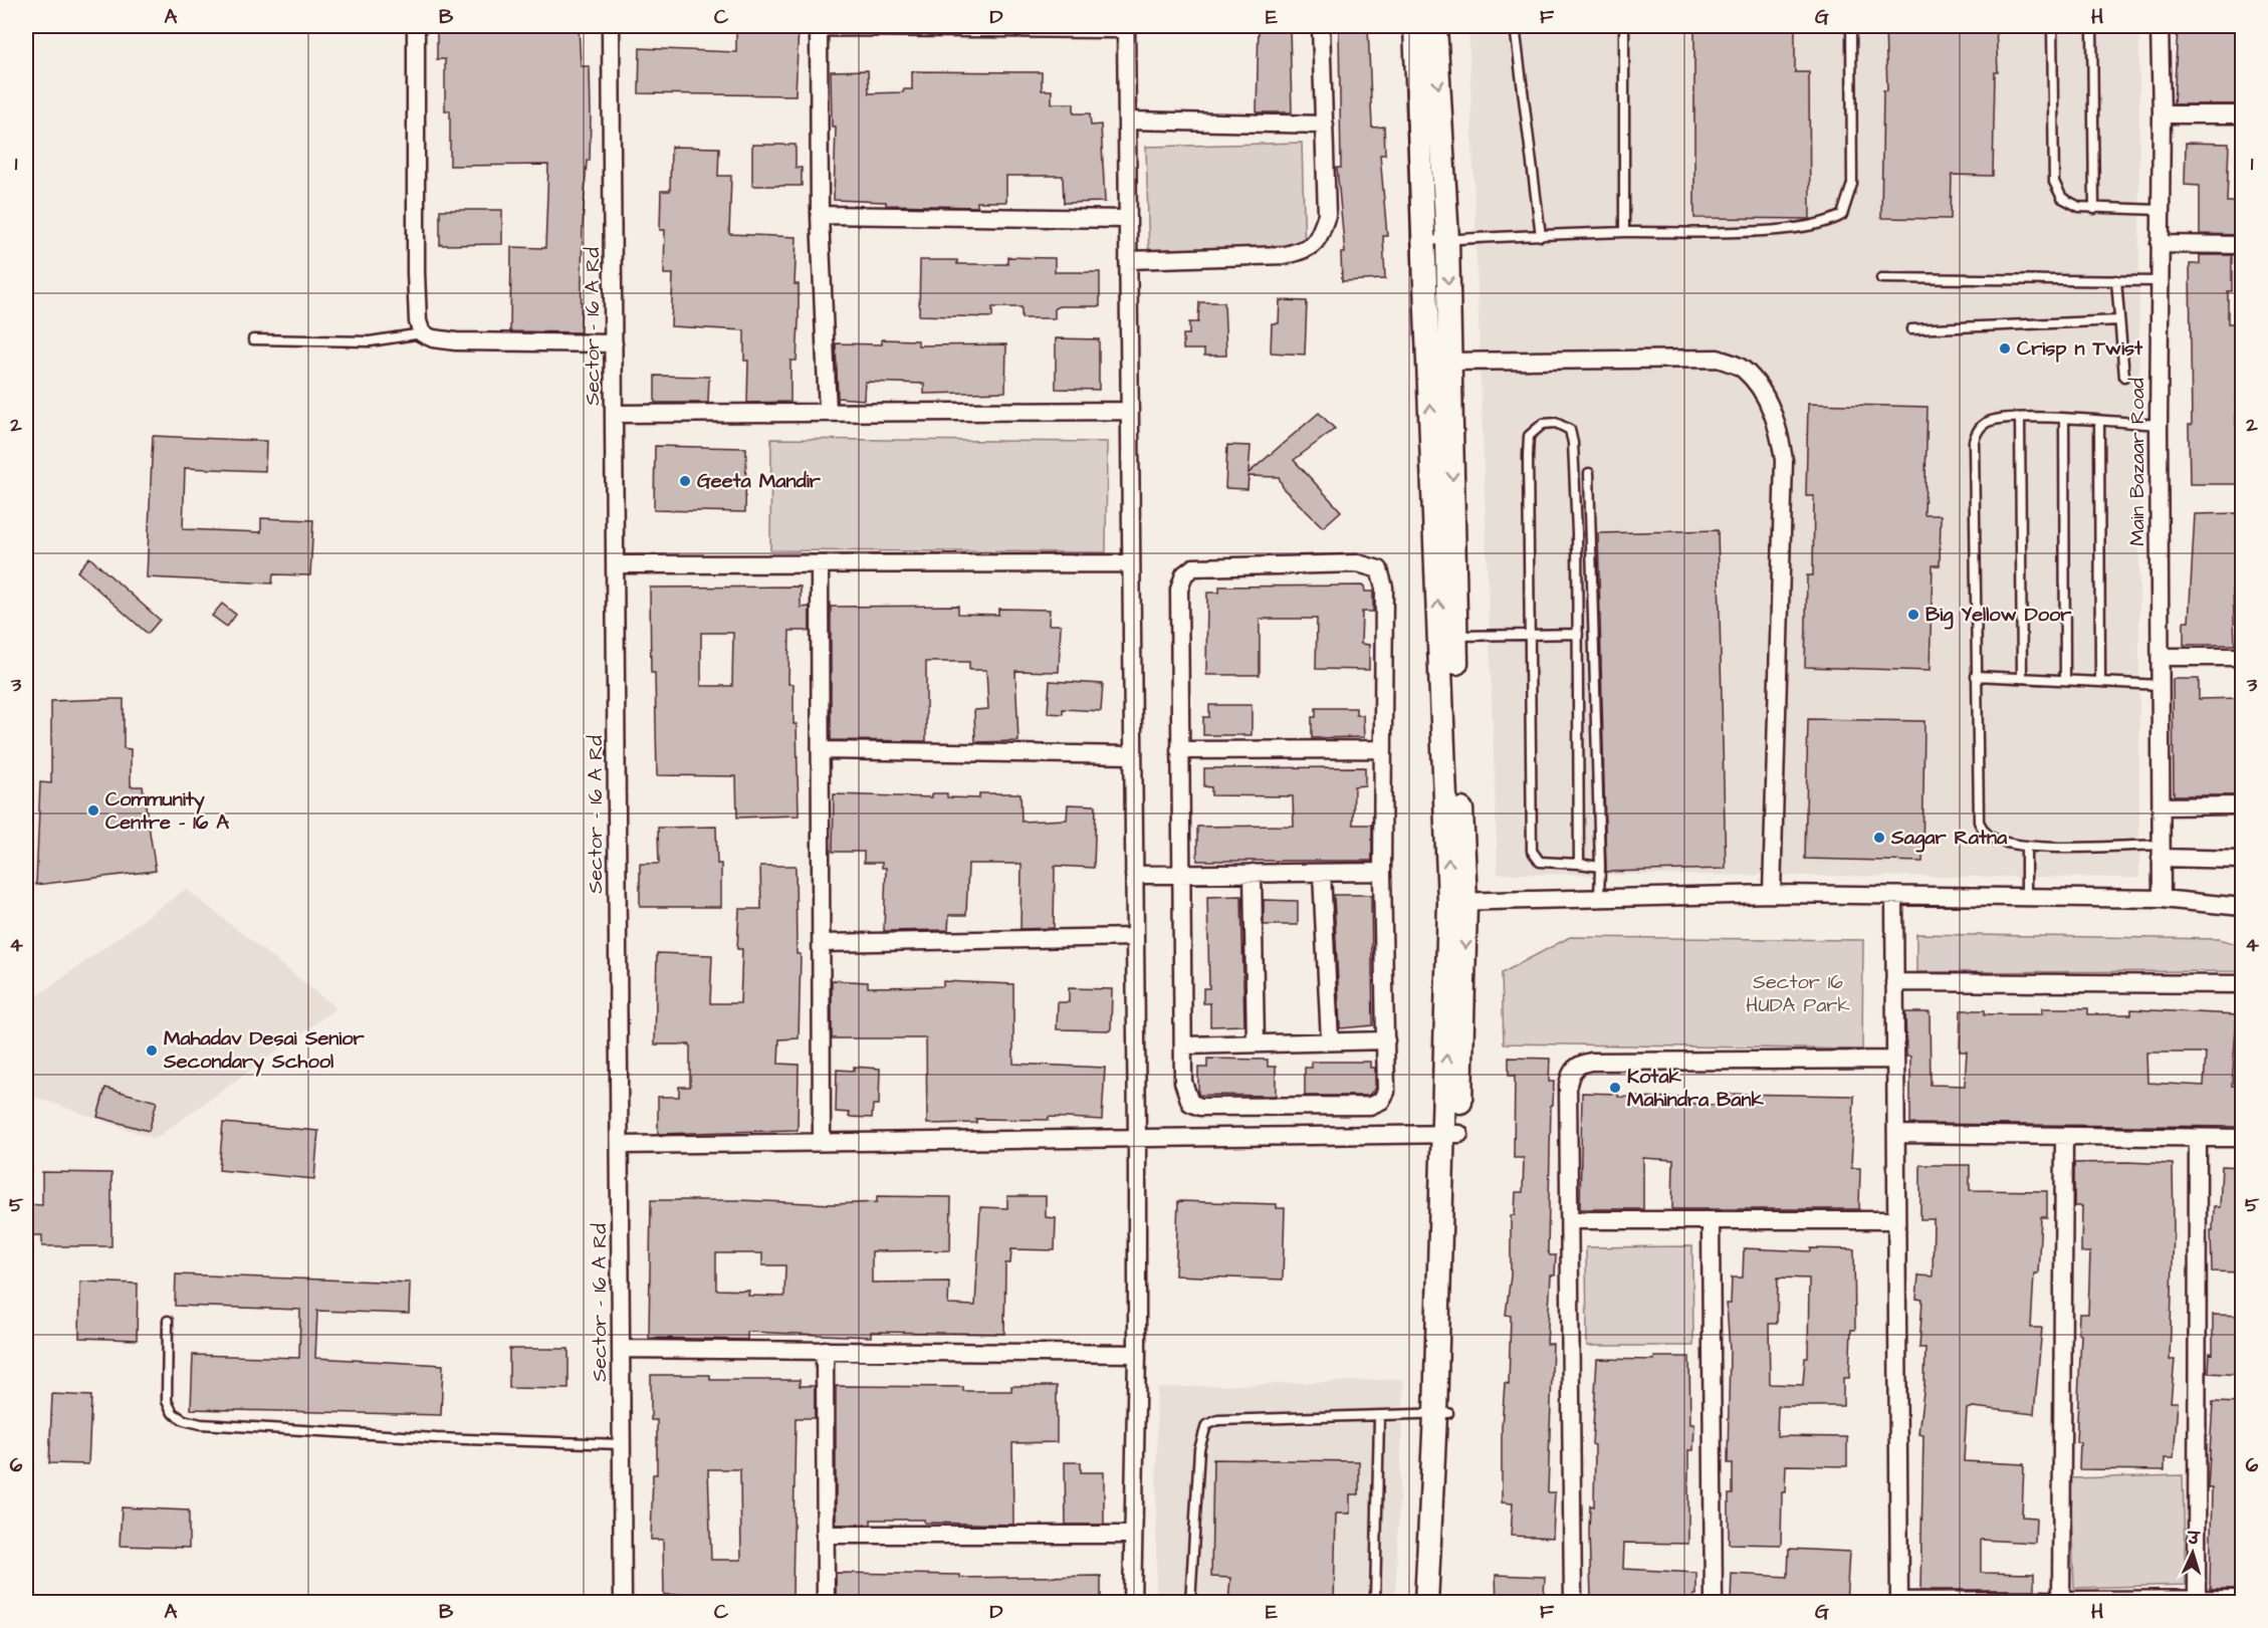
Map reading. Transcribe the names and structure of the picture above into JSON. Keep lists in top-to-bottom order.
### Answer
{
  "streets": {
    "street": ["Sector - 16 A Rd", "Main Bazaar Road"]
  },
  "parks": ["Sector 16 HUDA Park"],
  "places": [
    "Crisp n Twist",
    "Geeta Mandir",
    "Big Yellow Door",
    "Community Centre - 16 A",
    "Sagar Ratna",
    "Mahadav Desai Senior Secondary School",
    "Kotak Mahindra Bank"
  ],
  "north": "top",
  "grid": {
    "columns": [
      "A",
      "B",
      "C",
      "D",
      "E",
      "F",
      "G",
      "H"
    ],
    "rows": [
      "1",
      "2",
      "3",
      "4",
      "5",
      "6"
    ]
  }
}
